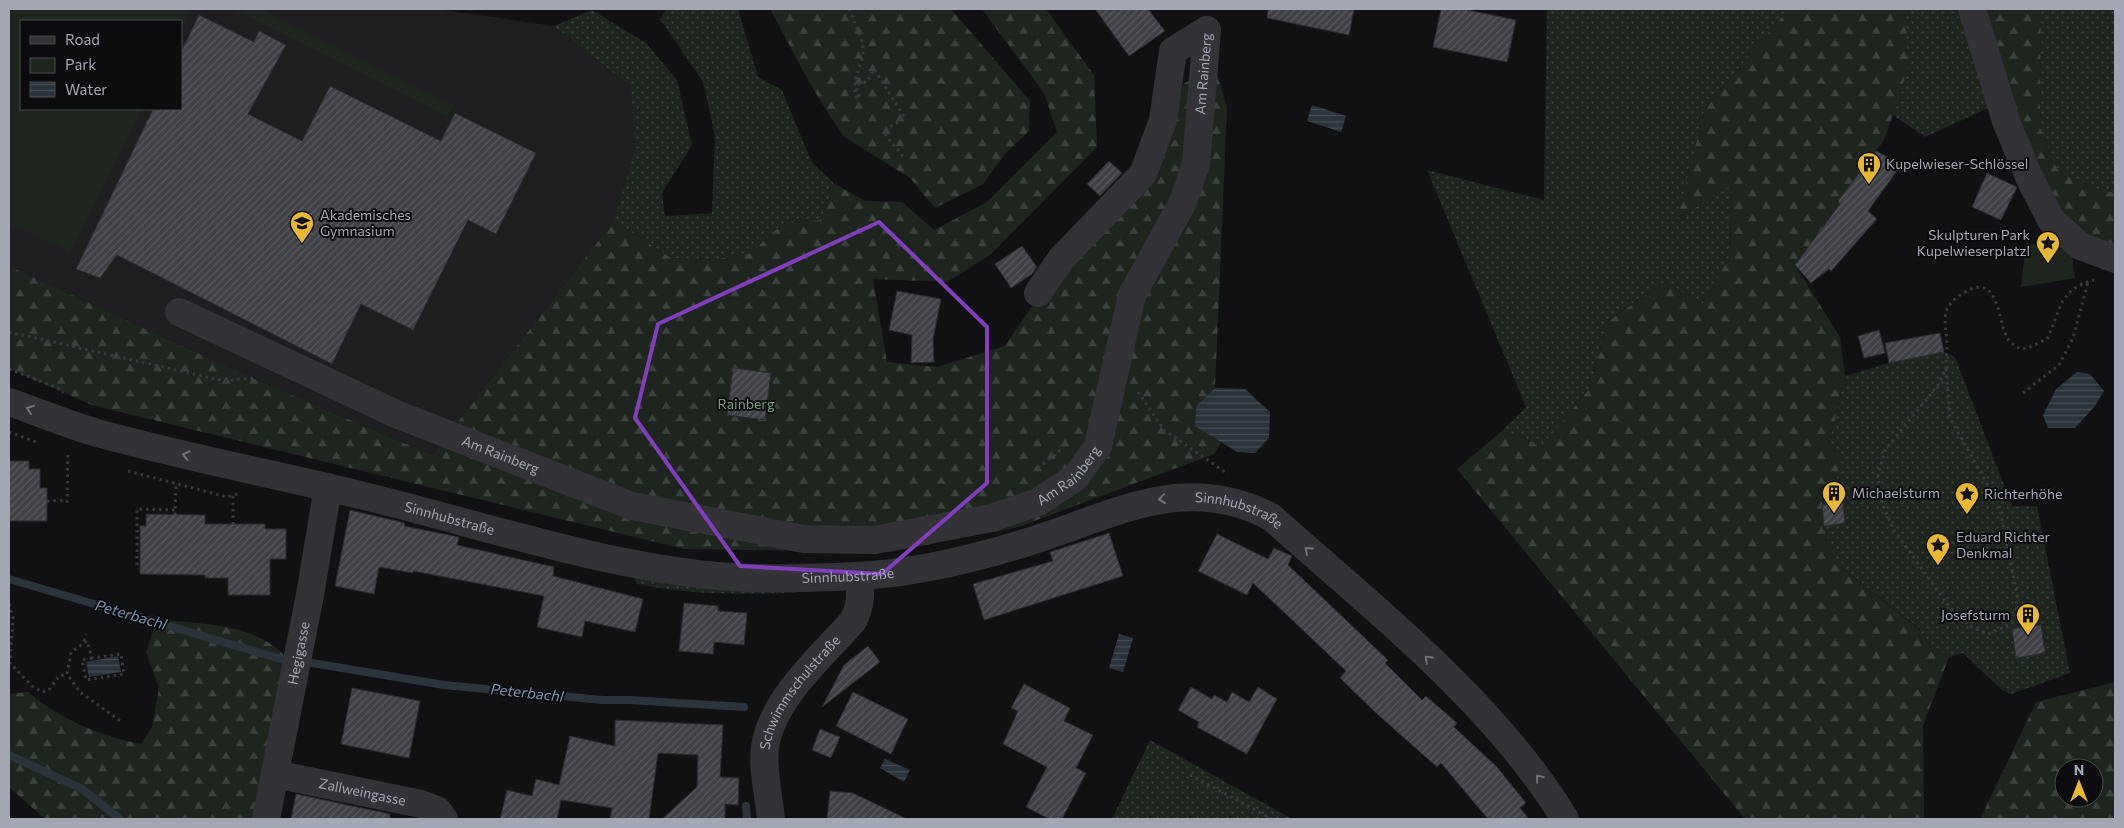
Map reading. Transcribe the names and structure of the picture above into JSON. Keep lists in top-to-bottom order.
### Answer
{
  "streets": {
    "street": [
      "Am Rainberg",
      "Sinnhubstraße",
      "Hegigasse",
      "Schwimmschulstraße",
      "Zallweingasse"
    ]
  },
  "crossings": [
    ["Sinnhubstraße", "Hegigasse"],
    ["Sinnhubstraße", "Schwimmschulstraße"],
    ["Hegigasse", "Zallweingasse"]
  ],
  "one_way": ["Sinnhubstraße"],
  "water": ["Peterbachl"],
  "parks": ["Rainberg"],
  "places": {
    "building": ["Kupelwieser-Schlössel", "Michaelsturm", "Josefsturm"],
    "school or university": ["Akademisches Gymnasium"],
    "place": ["Skulpturen Park Kupelwieserplatzl", "Richterhöhe", "Eduard Richter Denkmal"]
  },
  "legend": ["Road", "Park", "Water"],
  "north": "top"
}
